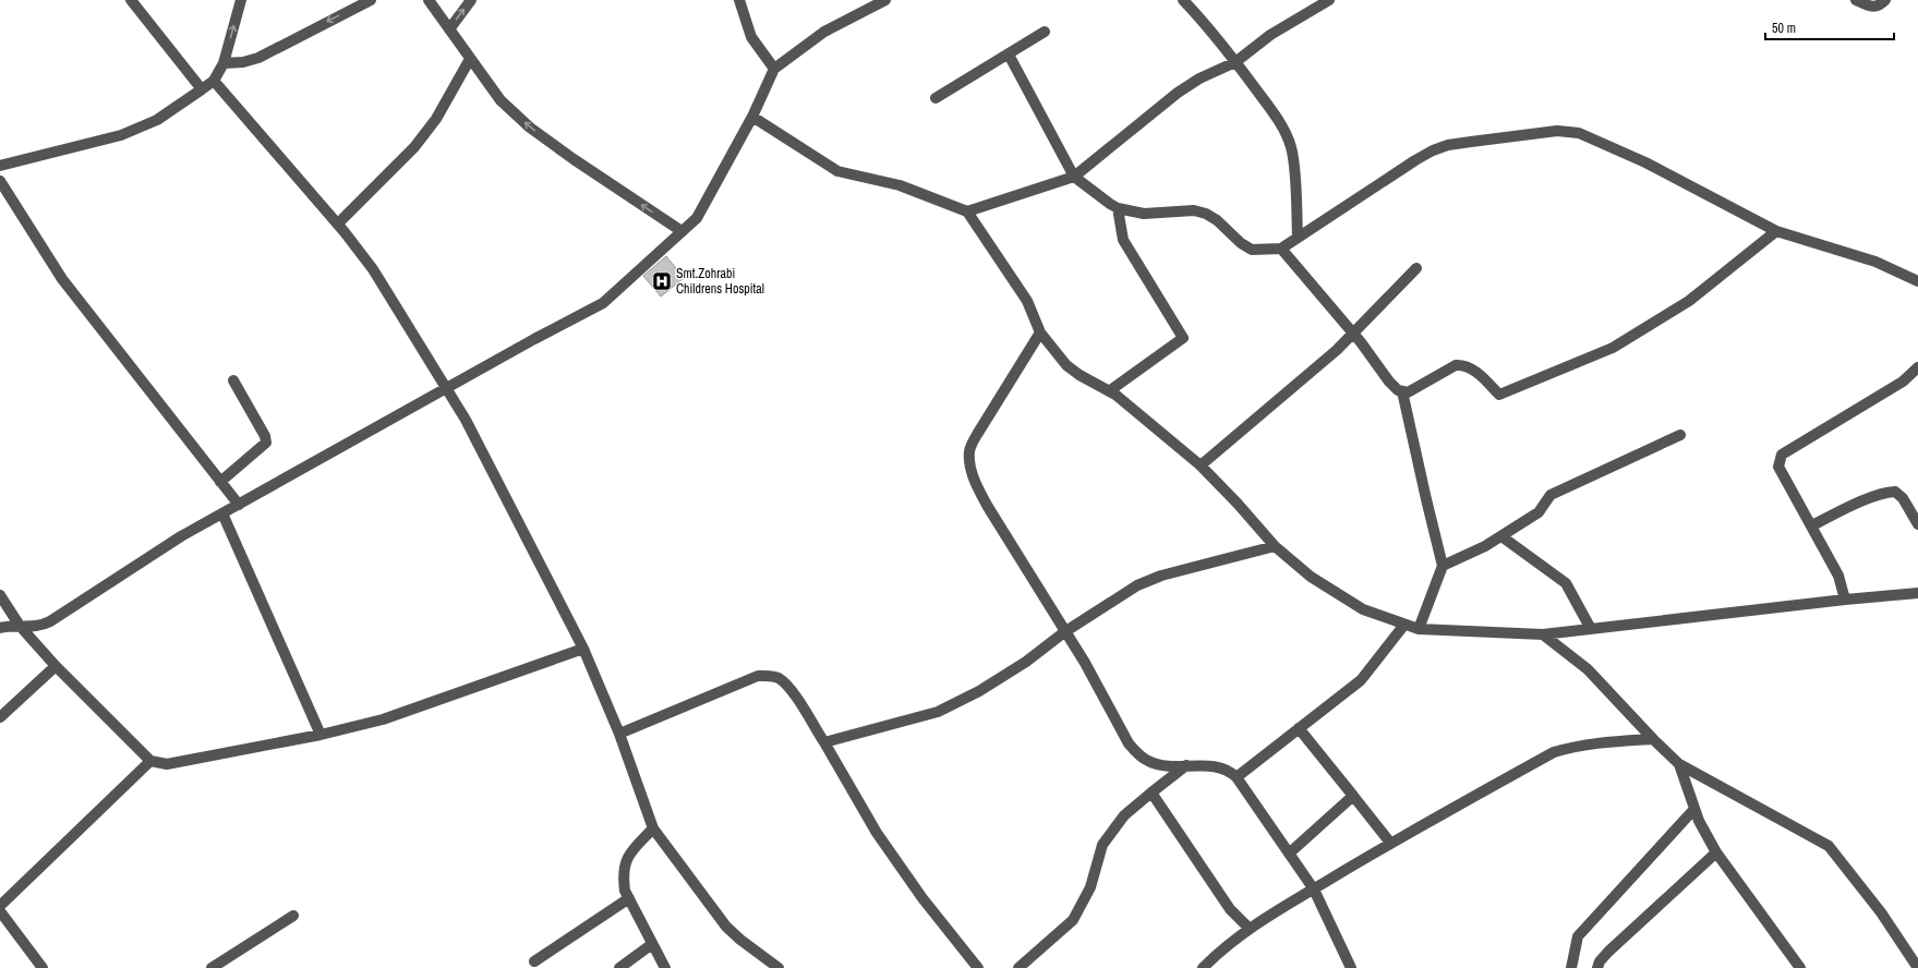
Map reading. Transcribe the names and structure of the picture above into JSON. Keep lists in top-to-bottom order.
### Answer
{
  "places": {
    "hospital": ["Smt.Zohrabi Childrens Hospital"]
  },
  "scale_bar": "50 m"
}
